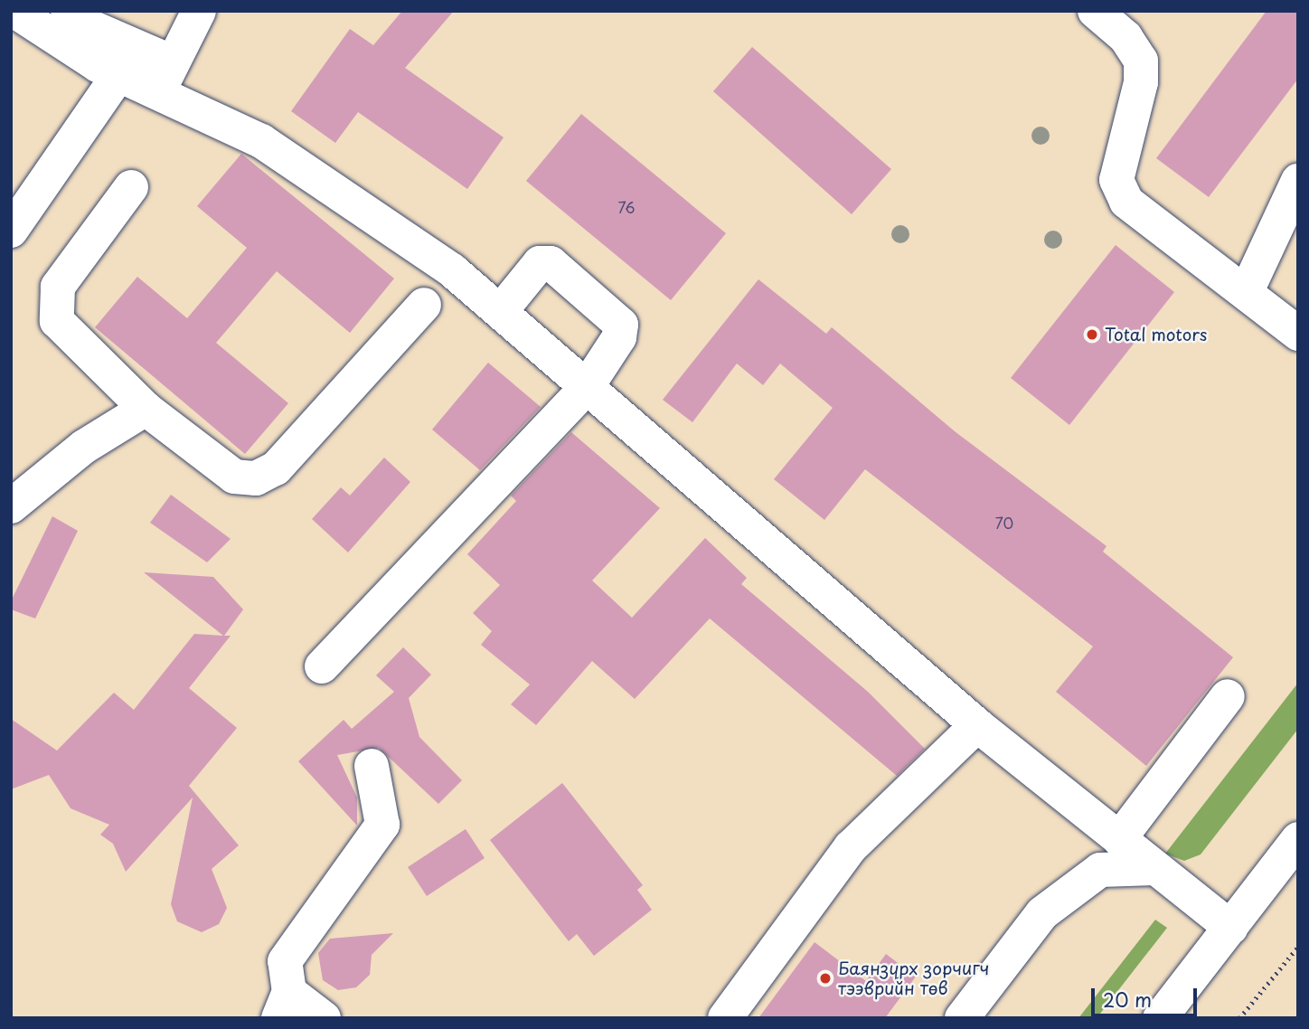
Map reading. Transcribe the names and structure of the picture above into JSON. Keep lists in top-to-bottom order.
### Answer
{
  "places": ["Total motors", "Баянзүрх зорчигч тээврийн төв"],
  "house_numbers": ["76", "70"],
  "scale_bar": "20 m"
}
